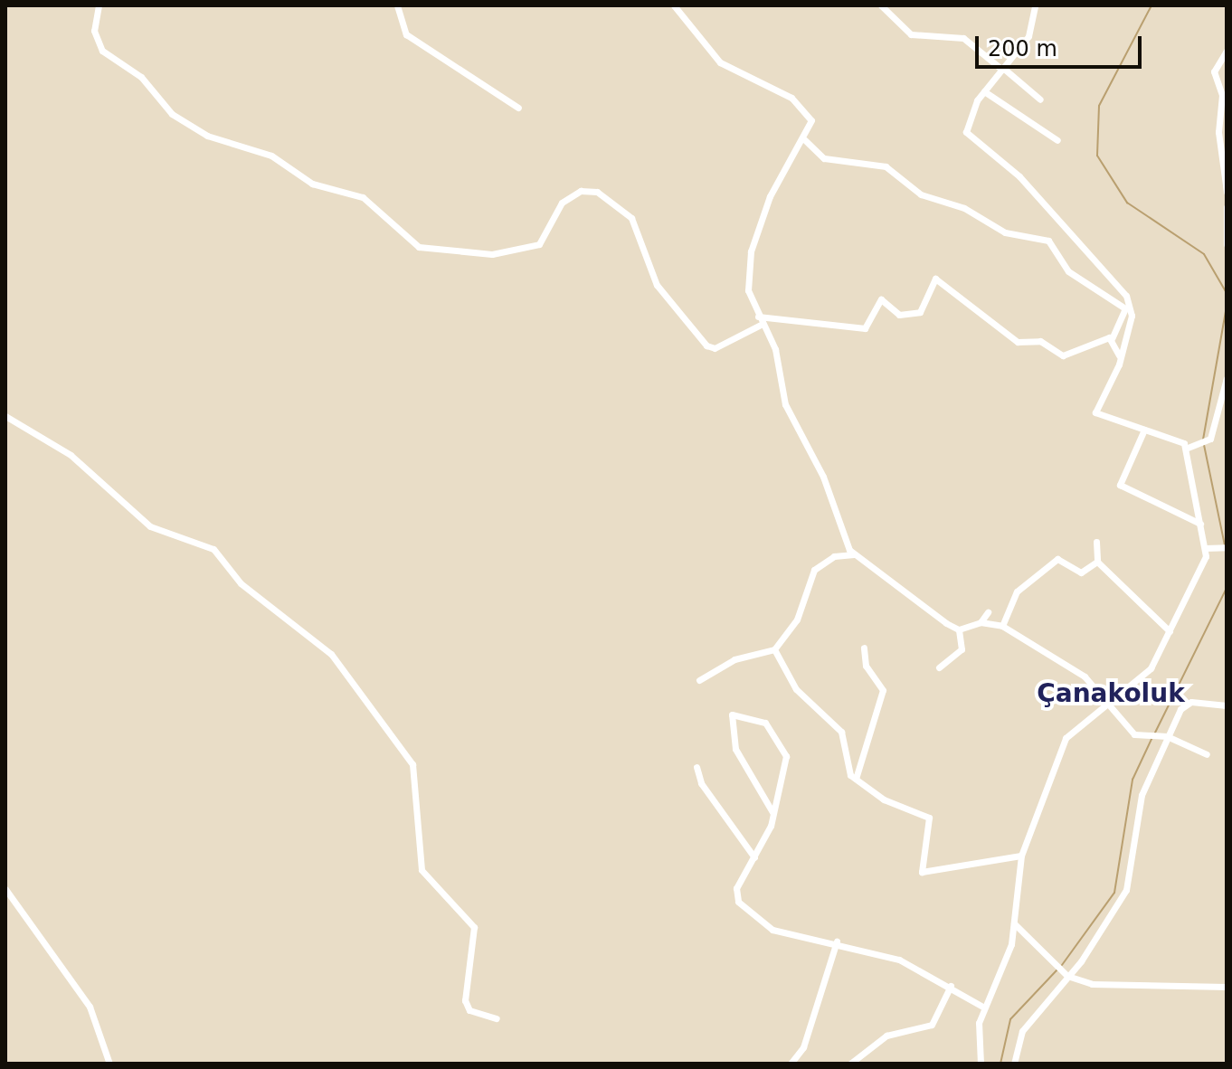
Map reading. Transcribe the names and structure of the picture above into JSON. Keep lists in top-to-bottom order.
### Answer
{
  "districts": ["Çanakoluk"],
  "scale_bar": "200 m"
}
